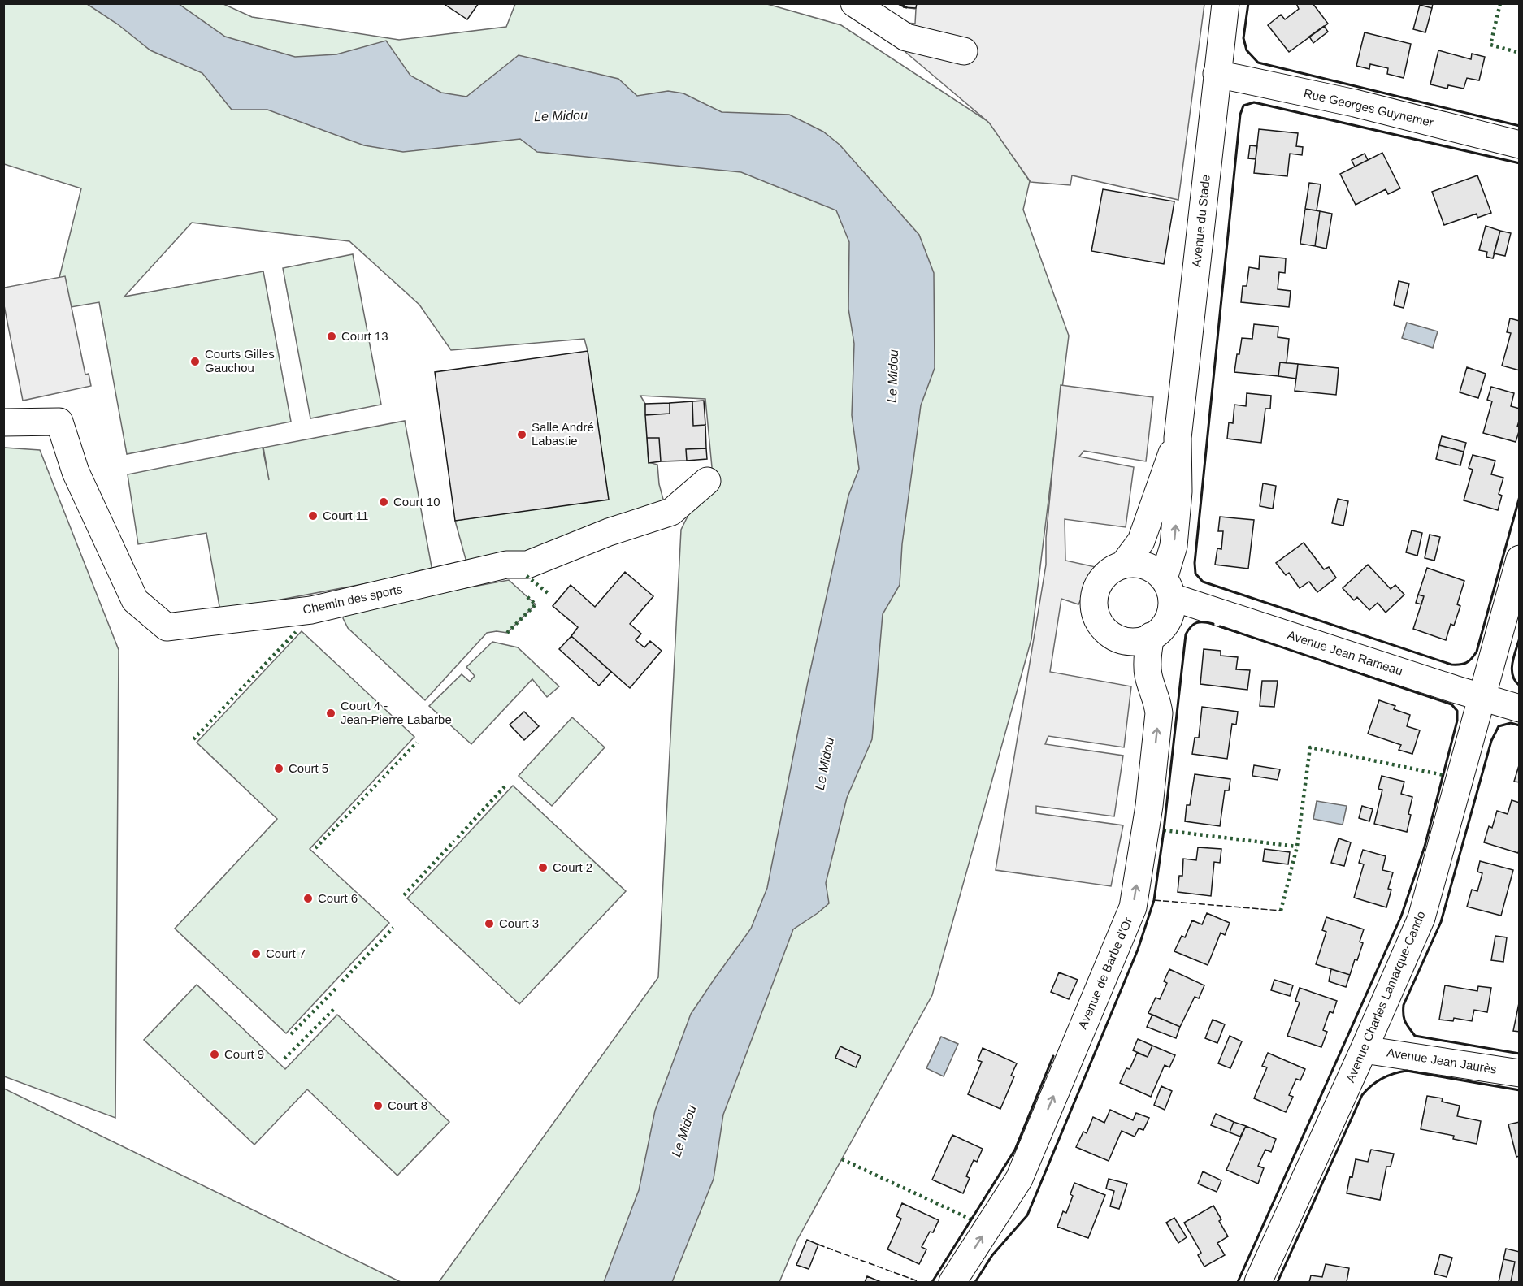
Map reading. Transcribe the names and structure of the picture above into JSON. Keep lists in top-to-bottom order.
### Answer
{
  "streets": {
    "street": [
      "Rue Georges Guynemer",
      "Avenue du Stade",
      "Chemin des sports",
      "Avenue Jean Rameau",
      "Avenue de Barbe d'Or",
      "Avenue Charles Lamarque-Cando",
      "Avenue Jean Jaurès"
    ]
  },
  "crossings": [
    ["Rue Georges Guynemer", "Avenue du Stade"],
    ["Avenue du Stade", "Avenue Jean Rameau"],
    ["Avenue du Stade", "Avenue de Barbe d'Or"],
    ["Avenue Jean Rameau", "Avenue de Barbe d'Or"],
    ["Avenue Jean Rameau", "Avenue Charles Lamarque-Cando"],
    ["Avenue Charles Lamarque-Cando", "Avenue Jean Jaurès"]
  ],
  "one_way": ["Avenue de Barbe d'Or"],
  "water": ["Le Midou"],
  "places": [
    "Court 13",
    "Courts Gilles Gauchou",
    "Salle André Labastie",
    "Court 10",
    "Court 11",
    "Court 4 - Jean-Pierre Labarbe",
    "Court 5",
    "Court 2",
    "Court 6",
    "Court 3",
    "Court 7",
    "Court 9",
    "Court 8"
  ]
}
